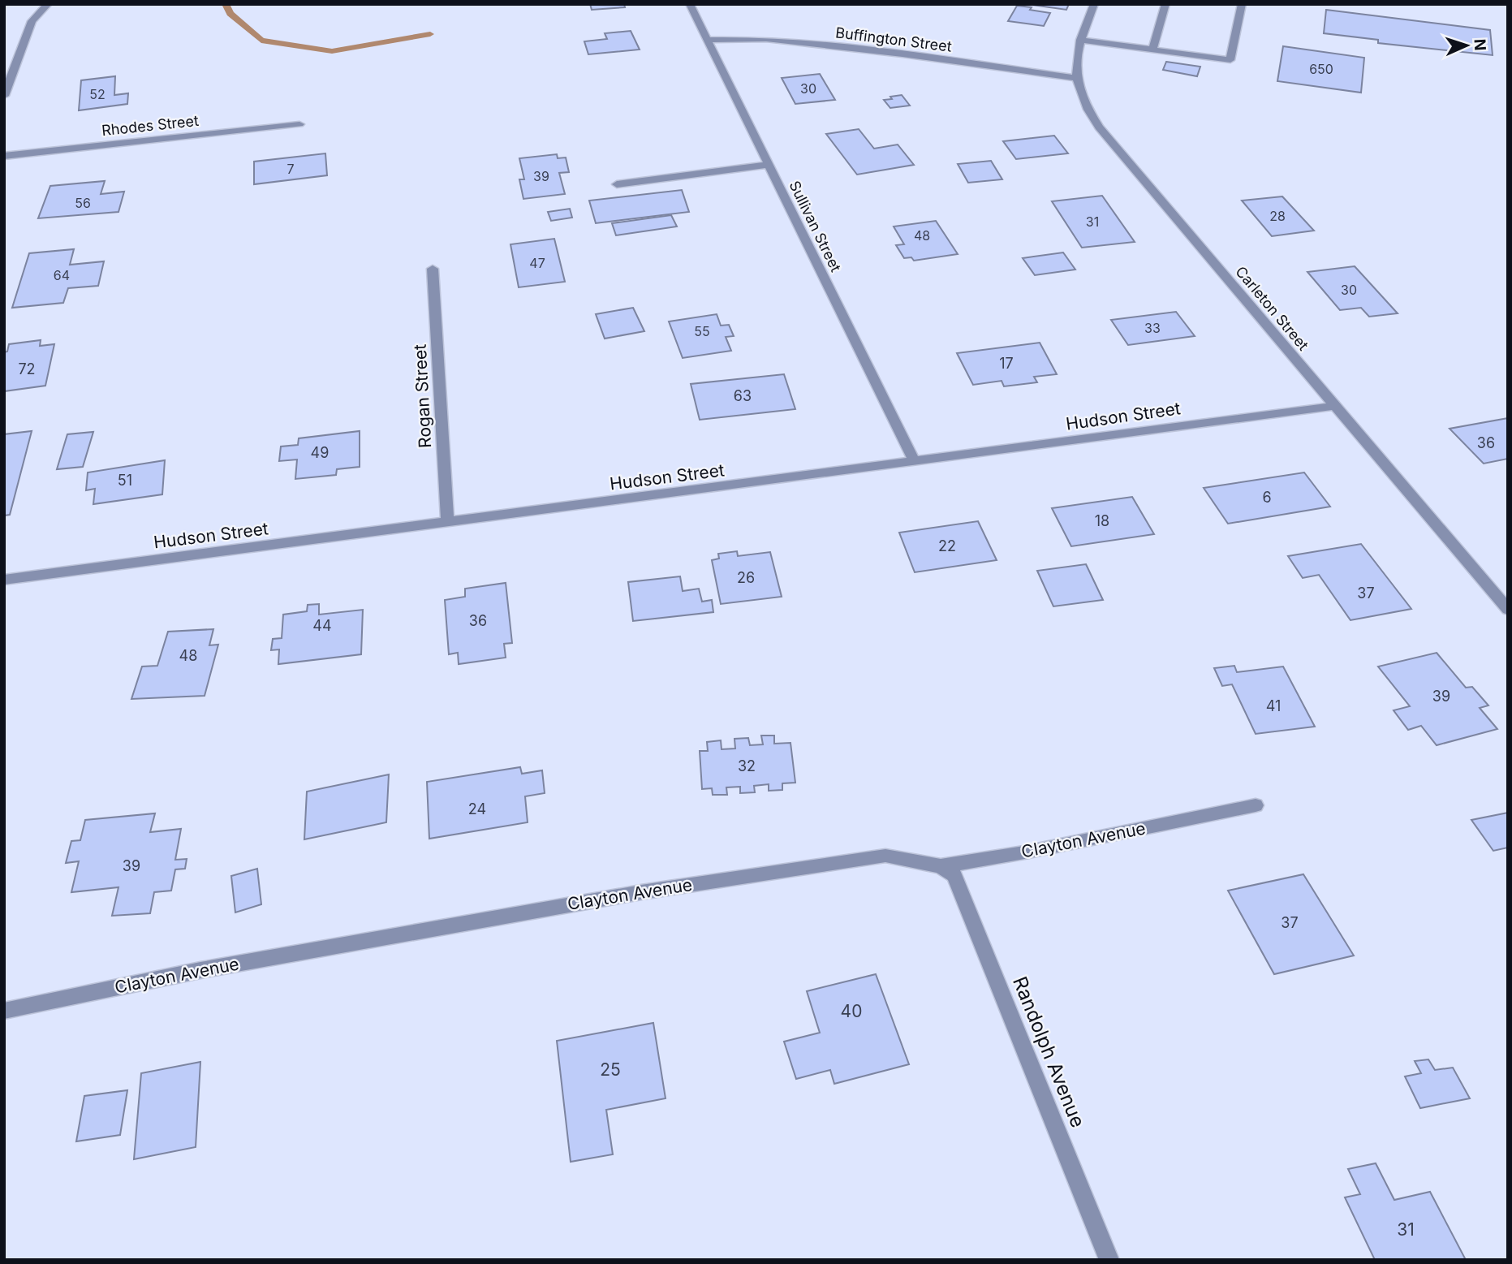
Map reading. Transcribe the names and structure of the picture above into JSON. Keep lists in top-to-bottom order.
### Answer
{
  "streets": {
    "street": [
      "Buffington Street",
      "Rhodes Street",
      "Sullivan Street",
      "Carleton Street",
      "Rogan Street",
      "Hudson Street",
      "Clayton Avenue",
      "Randolph Avenue"
    ]
  },
  "crossings": [
    ["Buffington Street", "Sullivan Street"],
    ["Buffington Street", "Carleton Street"],
    ["Sullivan Street", "Hudson Street"],
    ["Carleton Street", "Hudson Street"],
    ["Rogan Street", "Hudson Street"],
    ["Clayton Avenue", "Randolph Avenue"]
  ],
  "house_numbers": [
    "650",
    "30",
    "52",
    "7",
    "39",
    "56",
    "28",
    "31",
    "48",
    "47",
    "64",
    "30",
    "33",
    "55",
    "17",
    "72",
    "63",
    "36",
    "49",
    "51",
    "6",
    "18",
    "22",
    "26",
    "37",
    "36",
    "44",
    "48",
    "39",
    "41",
    "32",
    "24",
    "39",
    "37",
    "40",
    "25",
    "31"
  ],
  "north": "right"
}
